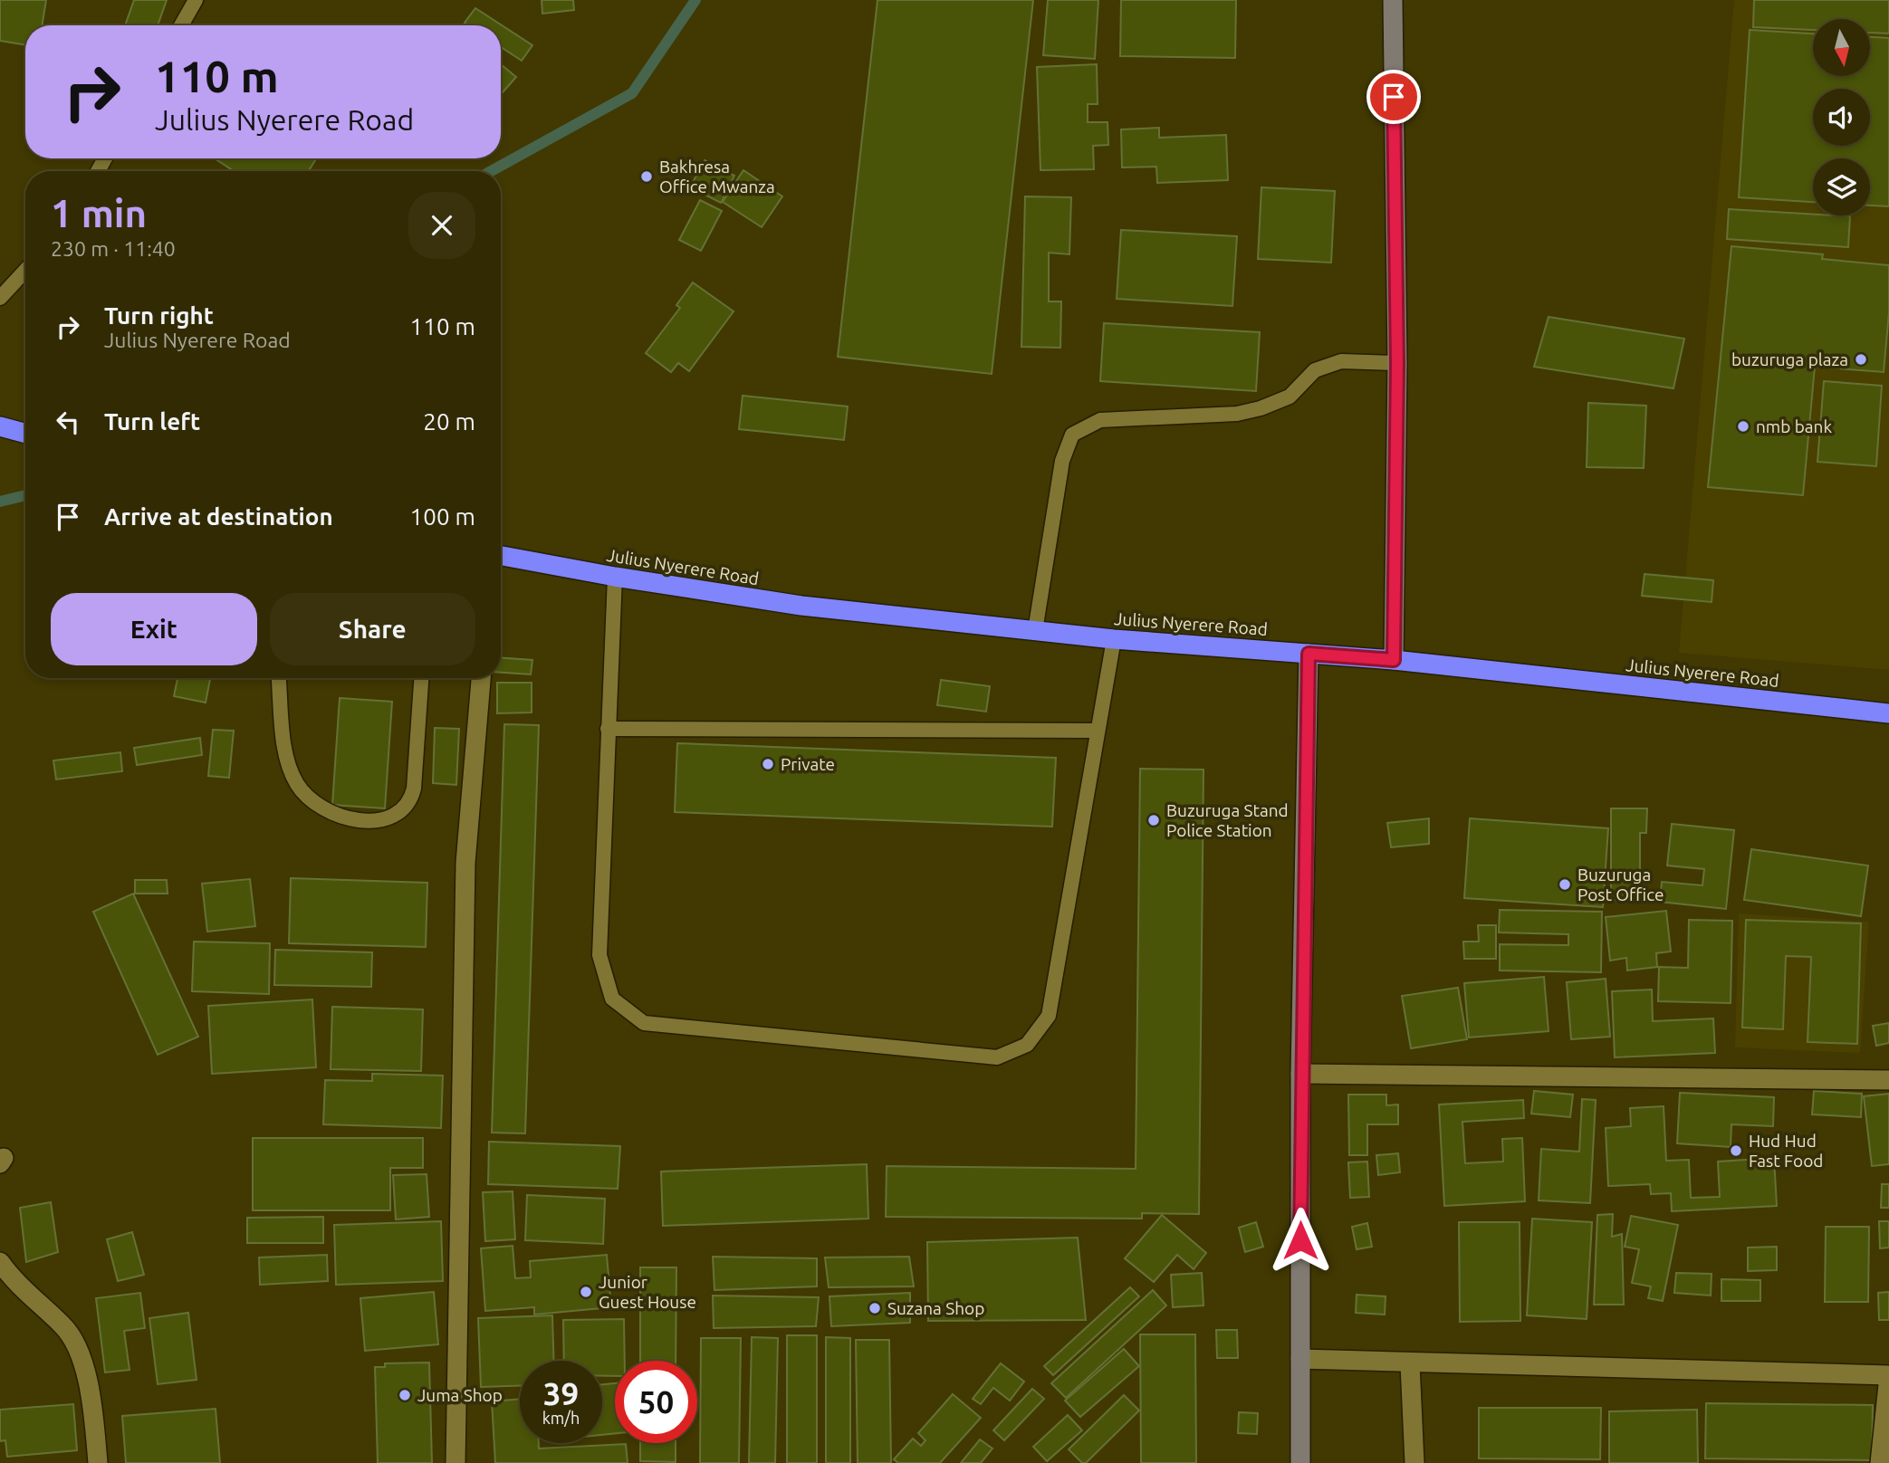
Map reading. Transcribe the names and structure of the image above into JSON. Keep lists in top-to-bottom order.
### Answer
{
  "streets": {
    "highway": ["Julius Nyerere Road"]
  },
  "places": [
    "Bakhresa Office Mwanza",
    "buzuruga plaza",
    "nmb bank",
    "Private",
    "Buzuruga Stand Police Station",
    "Buzuruga Post Office",
    "Hud Hud Fast Food",
    "Junior Guest House",
    "Suzana Shop",
    "Juma Shop"
  ],
  "north": "bottom",
  "page": {
    "turn": ["110 m", "Julius Nyerere Road"],
    "heading": ["1 min", "230 m · 11:40"],
    "list": [
      {
        "name": "Turn right",
        "note": "Julius Nyerere Road",
        "value": "110 m"
      },
      {
        "name": "Turn left",
        "value": "20 m"
      },
      {
        "name": "Arrive at destination",
        "value": "100 m"
      }
    ],
    "buttons": ["Exit", "Share"],
    "speed": "39 km/h",
    "limit": "50"
  }
}
